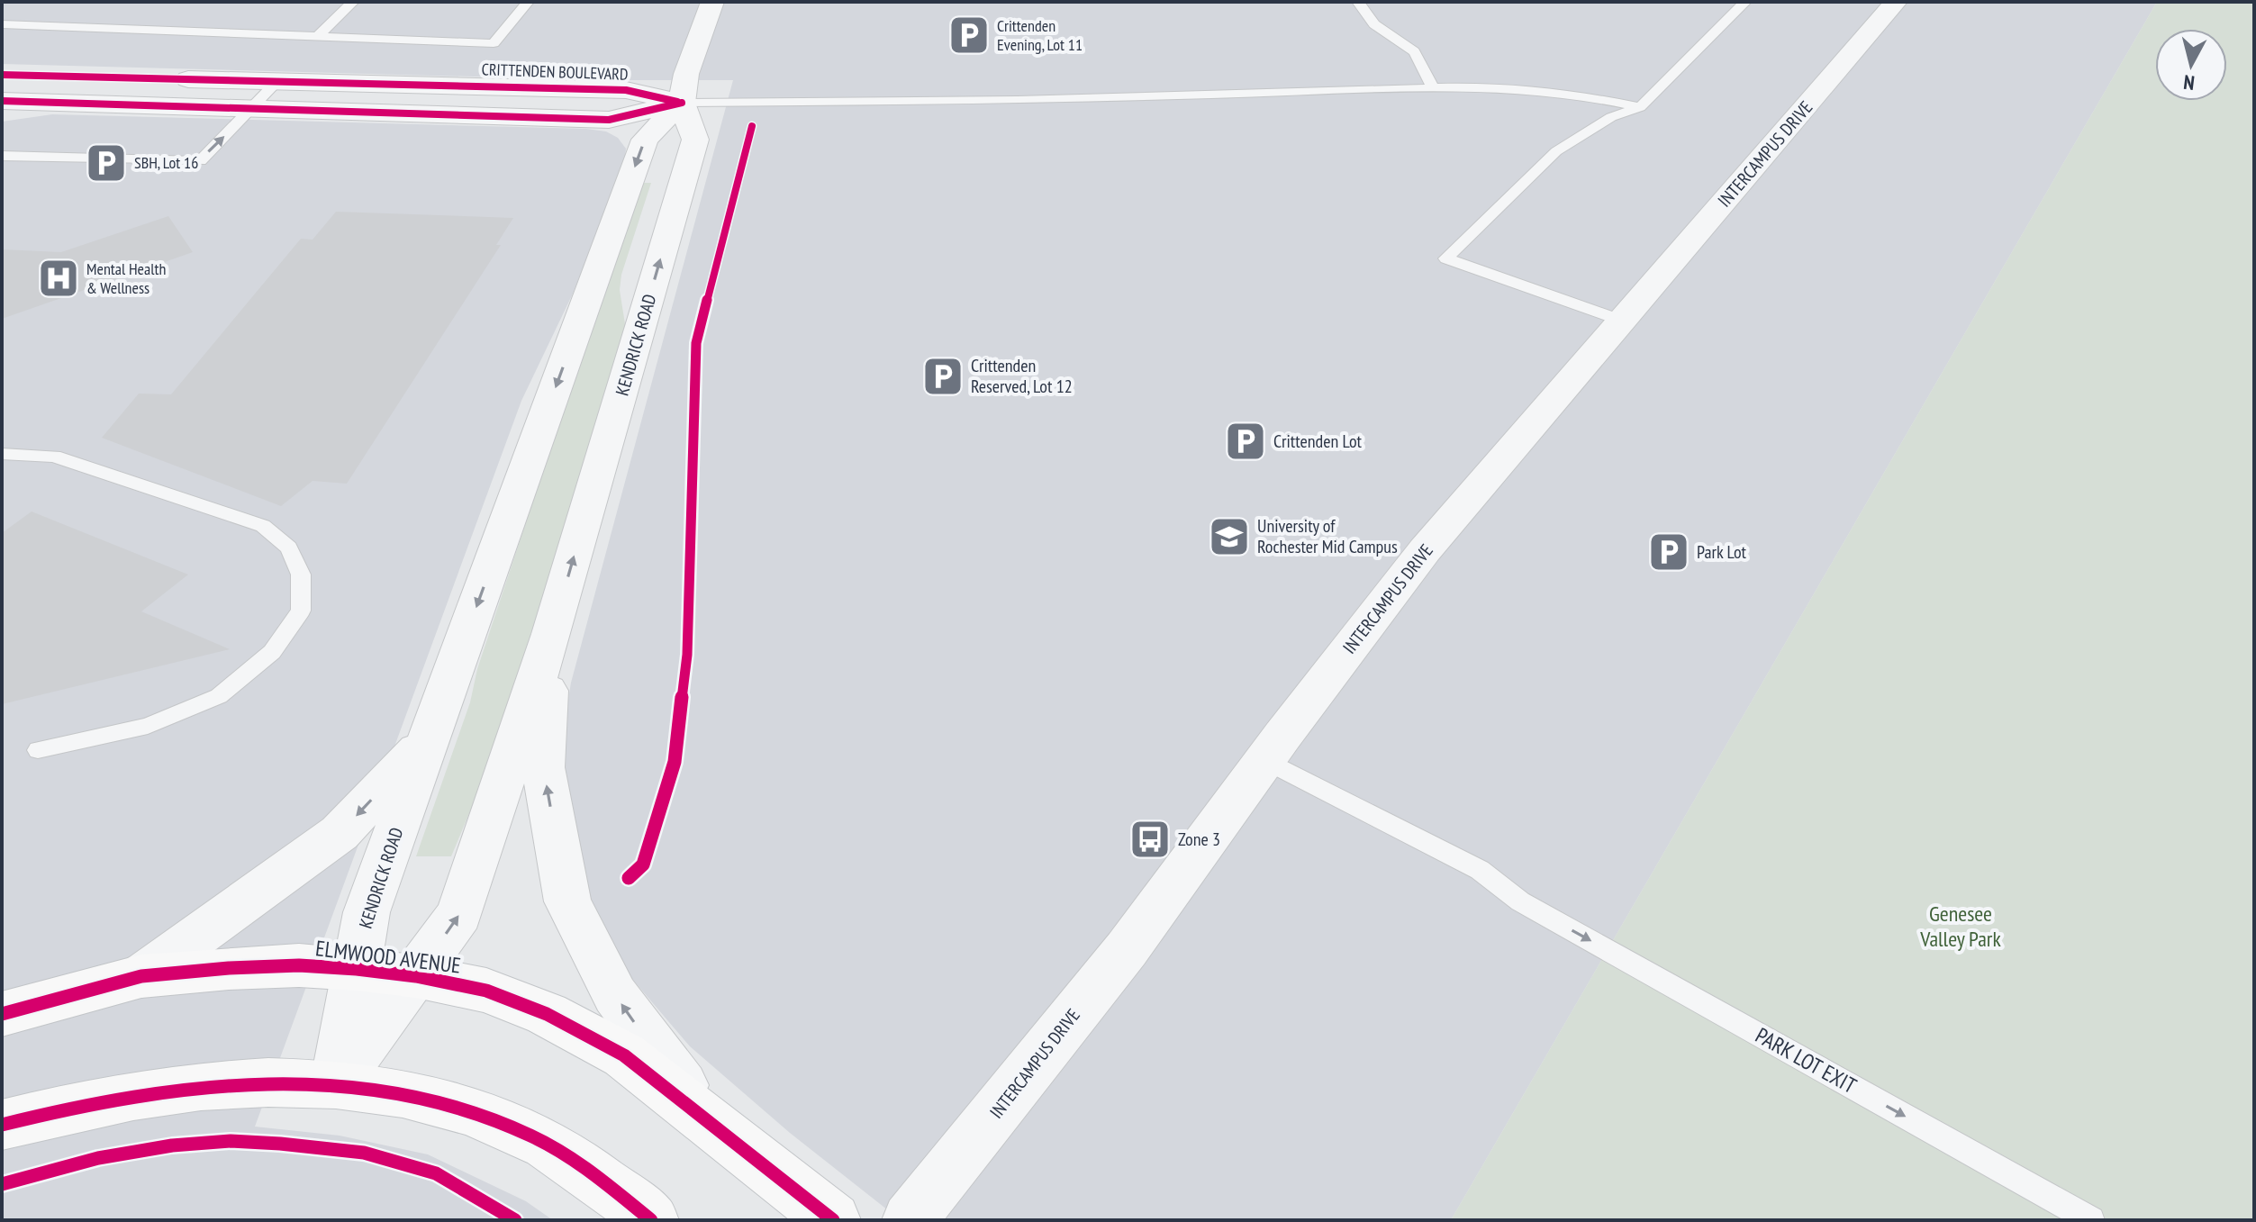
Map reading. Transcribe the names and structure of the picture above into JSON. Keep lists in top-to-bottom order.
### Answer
{
  "streets": {
    "main road": ["ELMWOOD AVENUE"],
    "street": ["CRITTENDEN BOULEVARD", "INTERCAMPUS DRIVE", "KENDRICK ROAD"],
    "lane": ["PARK LOT EXIT"]
  },
  "crossings": [
    ["CRITTENDEN BOULEVARD", "KENDRICK ROAD"],
    ["INTERCAMPUS DRIVE", "PARK LOT EXIT"],
    ["KENDRICK ROAD", "ELMWOOD AVENUE"]
  ],
  "one_way": ["PARK LOT EXIT"],
  "parks": ["Genesee Valley Park"],
  "places": {
    "parking": [
      "Crittenden Evening, Lot 11",
      "SBH, Lot 16",
      "Crittenden Reserved, Lot 12",
      "Crittenden Lot",
      "Park Lot"
    ],
    "hospital": ["Mental Health & Wellness"],
    "school or university": ["University of Rochester Mid Campus"],
    "bus stop": ["Zone 3"]
  },
  "north": "bottom"
}
